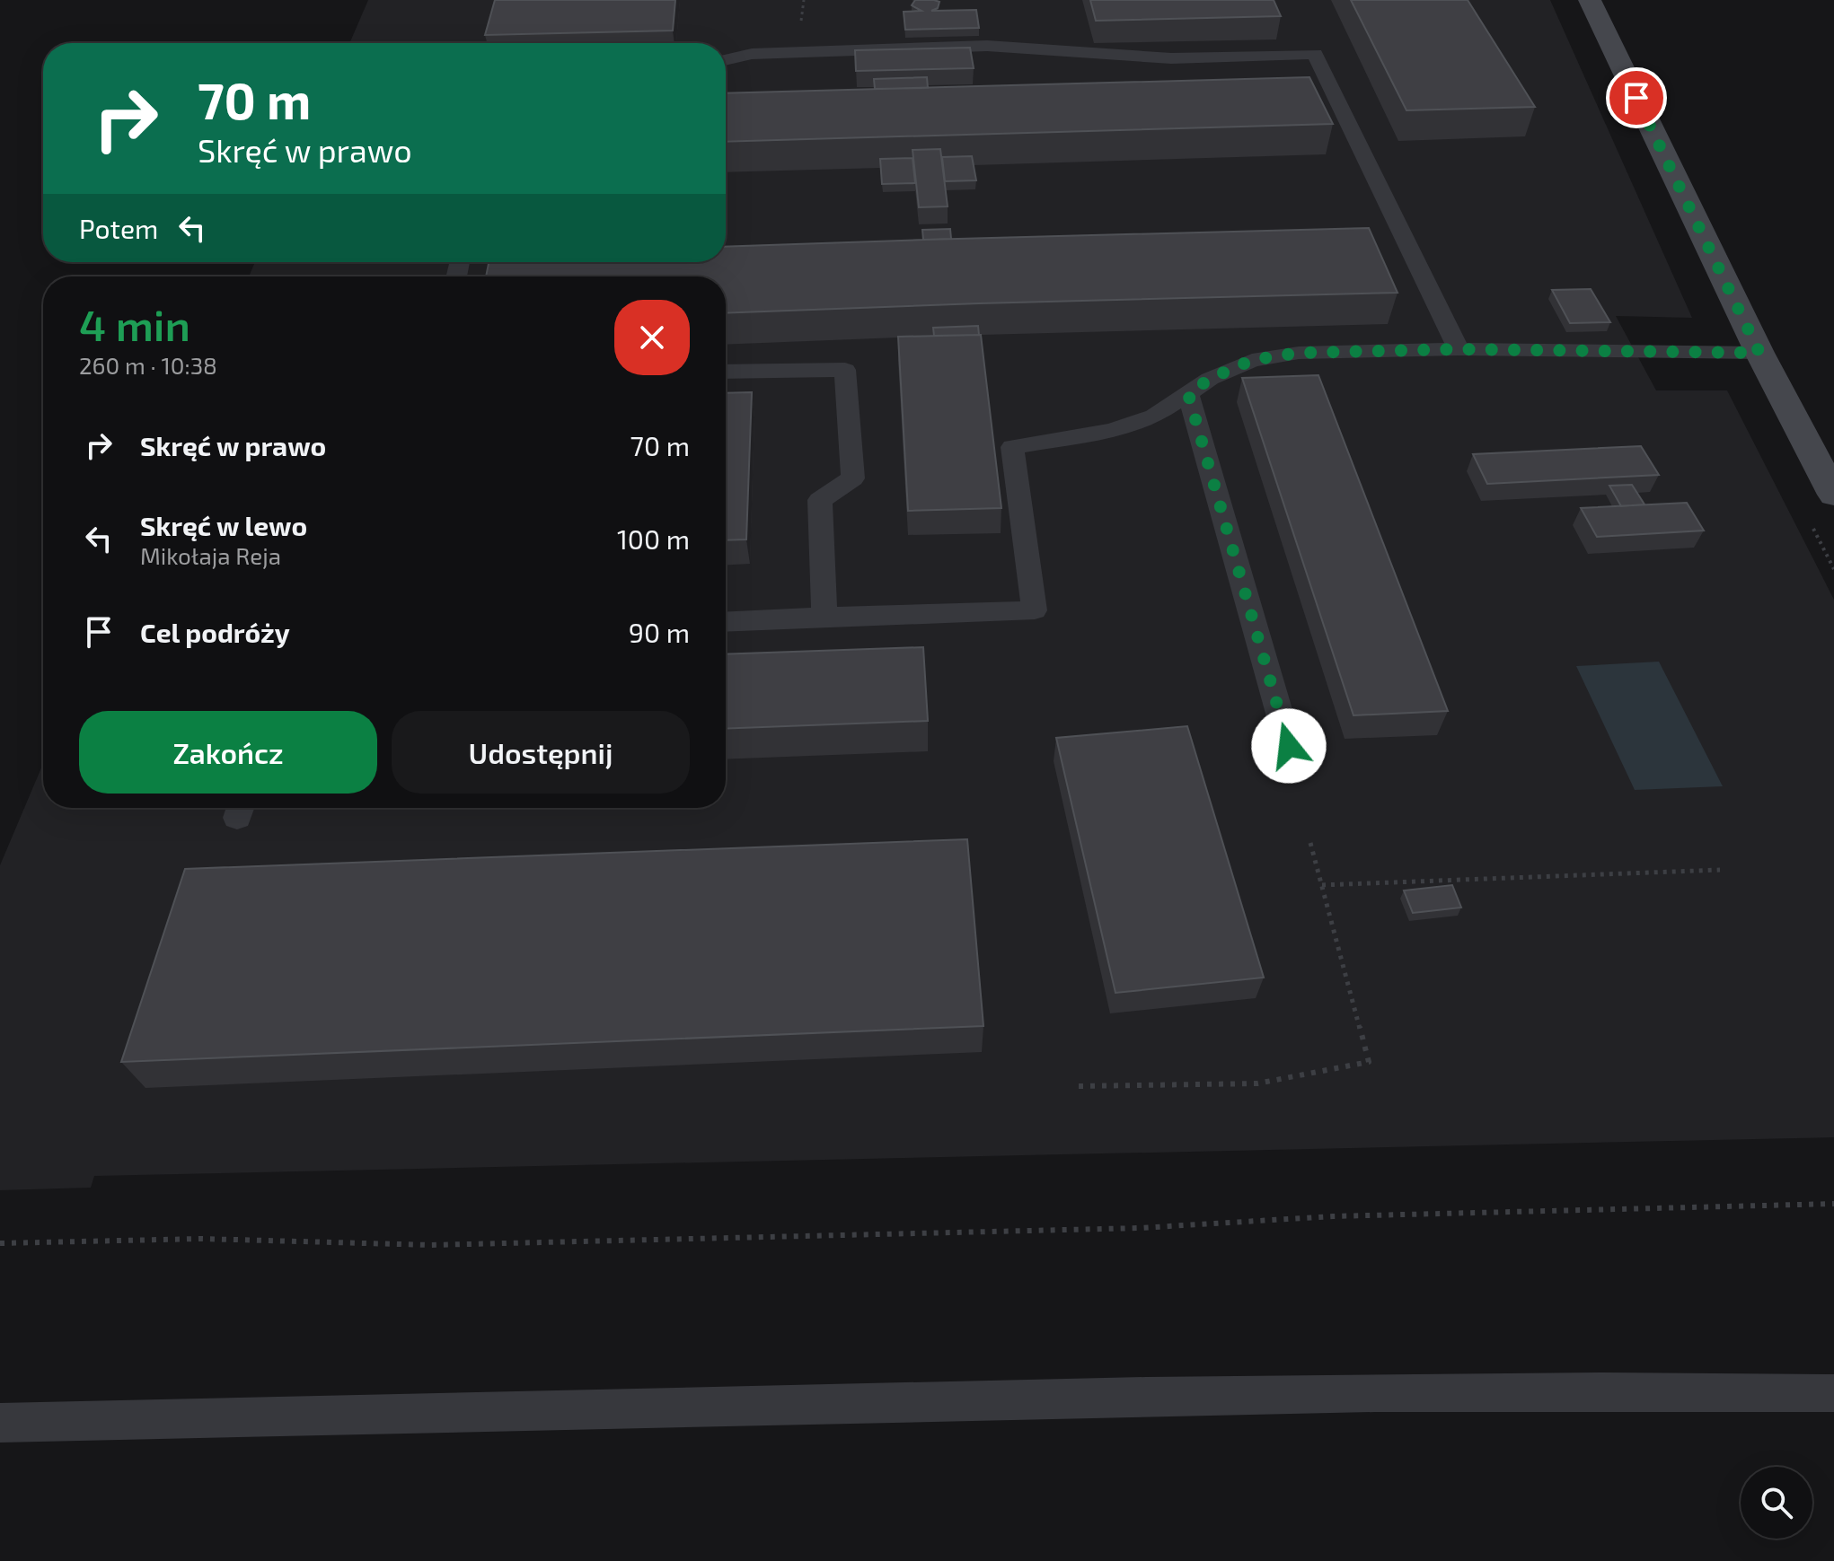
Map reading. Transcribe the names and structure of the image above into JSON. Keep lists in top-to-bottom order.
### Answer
{
  "page": {
    "turn": ["70 m", "Skręć w prawo"],
    "then": "Potem",
    "heading": ["4 min", "260 m · 10:38"],
    "list": [
      {
        "name": "Skręć w prawo",
        "value": "70 m"
      },
      {
        "name": "Skręć w lewo",
        "note": "Mikołaja Reja",
        "value": "100 m"
      },
      {
        "name": "Cel podróży",
        "value": "90 m"
      }
    ],
    "buttons": ["Zakończ", "Udostępnij"]
  }
}
